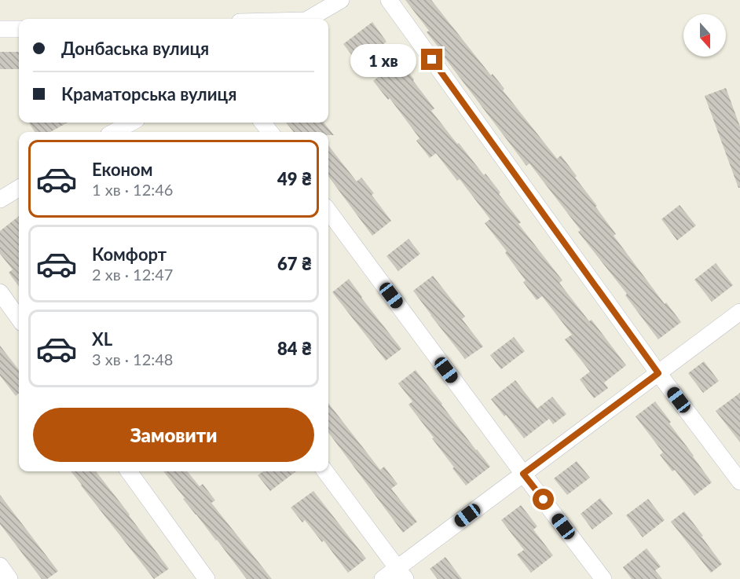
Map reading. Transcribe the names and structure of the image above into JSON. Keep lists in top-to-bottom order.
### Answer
{
  "north": "bottom",
  "page": {
    "banner": ["Донбаська вулиця", "Краматорська вулиця"],
    "bubble": "1 хв",
    "list": [
      {
        "name": "Економ",
        "note": "1 хв · 12:46",
        "value": "49 ₴"
      },
      {
        "name": "Комфорт",
        "note": "2 хв · 12:47",
        "value": "67 ₴"
      },
      {
        "name": "XL",
        "note": "3 хв · 12:48",
        "value": "84 ₴"
      }
    ],
    "buttons": "Замовити"
  }
}
